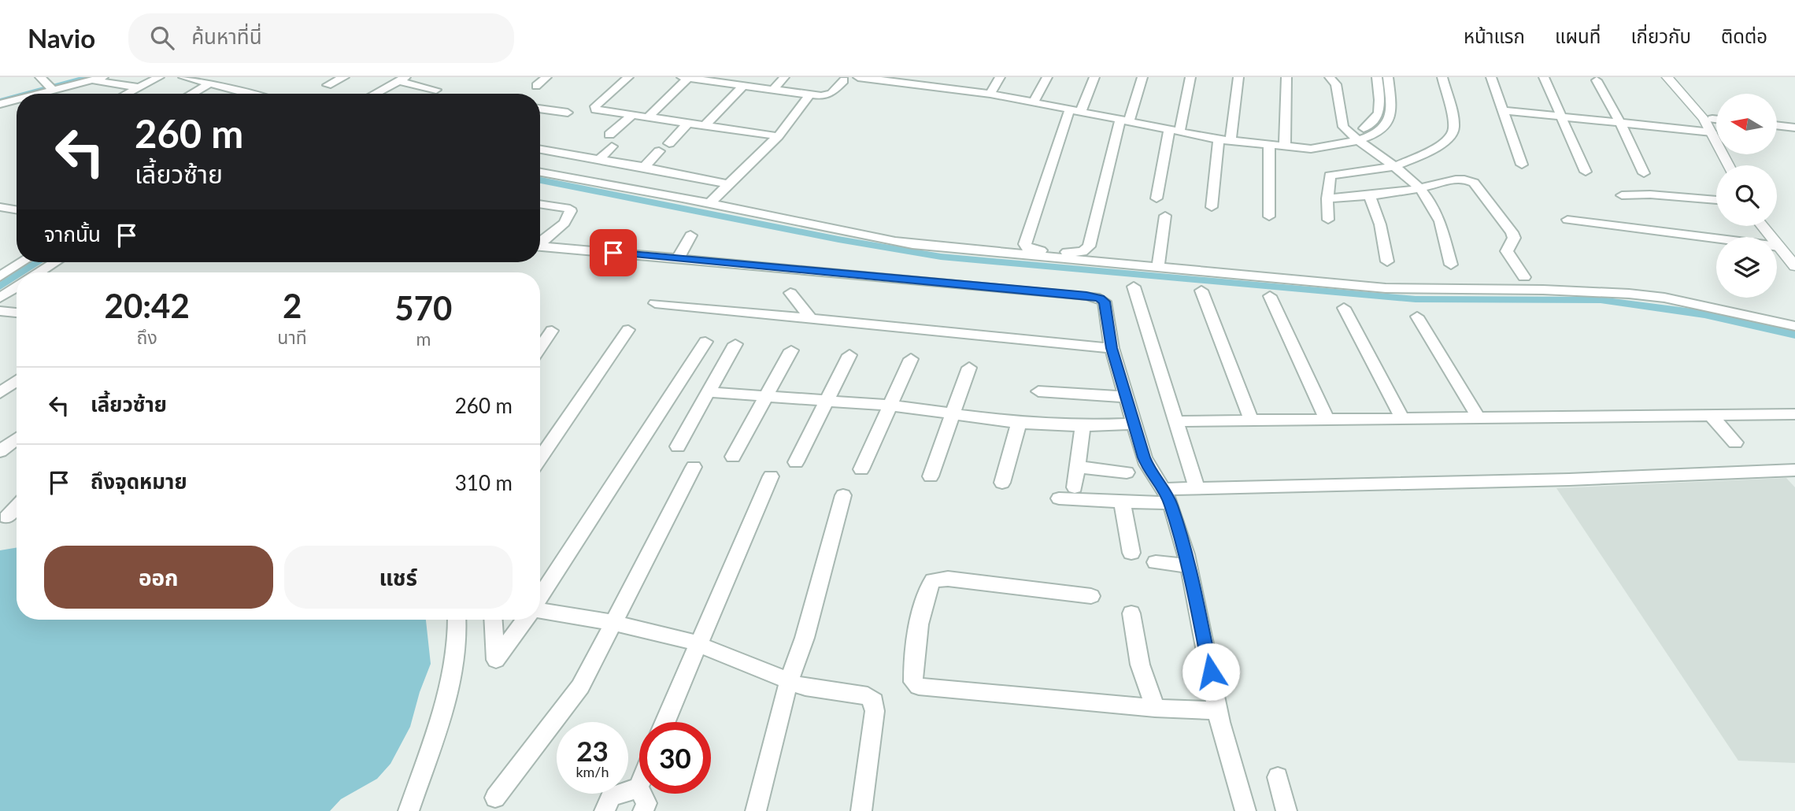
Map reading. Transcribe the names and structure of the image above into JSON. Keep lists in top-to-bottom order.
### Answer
{
  "north": "left",
  "page": {
    "header": "Navio",
    "search": "ค้นหาที่นี่",
    "nav": [
      "หน้าแรก",
      "แผนที่",
      "เกี่ยวกับ",
      "ติดต่อ"
    ],
    "turn": ["260 m", "เลี้ยวซ้าย"],
    "then": "จากนั้น",
    "eta": [
      "20:42",
      "ถึง",
      "2",
      "นาที",
      "570",
      "m"
    ],
    "list": [
      {
        "name": "เลี้ยวซ้าย",
        "value": "260 m"
      },
      {
        "name": "ถึงจุดหมาย",
        "value": "310 m"
      }
    ],
    "buttons": ["ออก", "แชร์"],
    "speed": "23 km/h",
    "limit": "30"
  }
}
